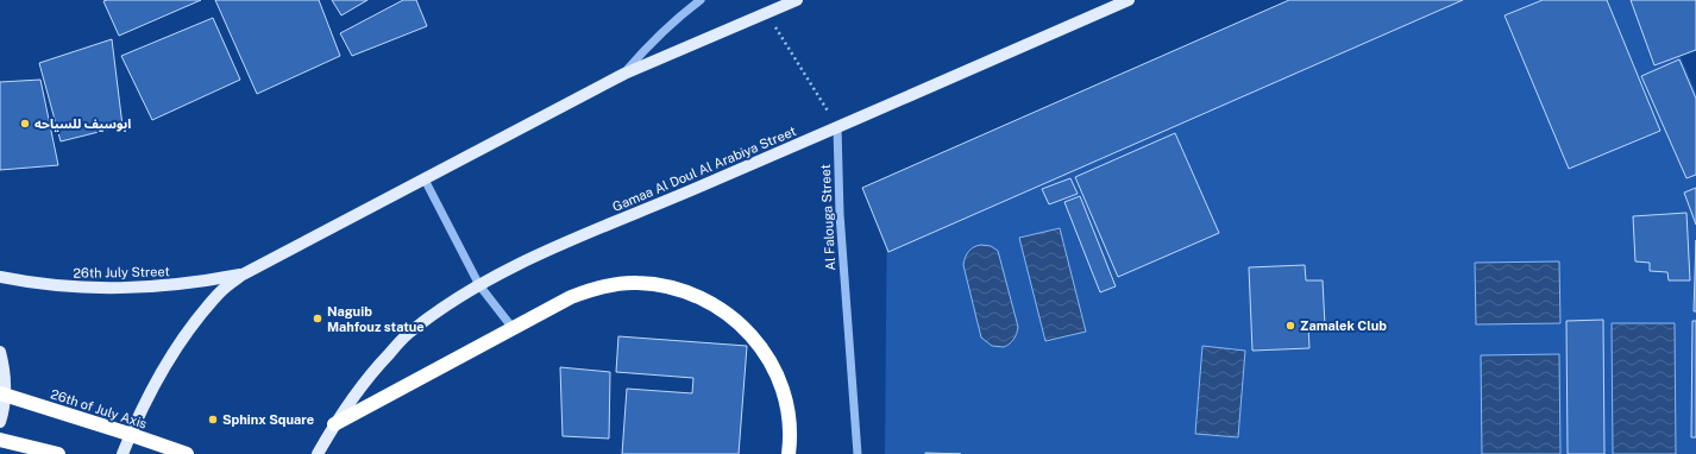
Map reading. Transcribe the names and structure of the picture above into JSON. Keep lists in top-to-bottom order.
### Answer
{
  "streets": {
    "highway": ["26th of July Axis"],
    "main road": ["Gamaa Al Doul Al Arabiya Street", "26th July Street"],
    "street": ["Al Falouga Street"]
  },
  "crossings": [
    ["Gamaa Al Doul Al Arabiya Street", "Al Falouga Street"]
  ],
  "places": [
    "ابوسيف للسياحه",
    "Naguib Mahfouz statue",
    "Zamalek Club",
    "Sphinx Square"
  ]
}
